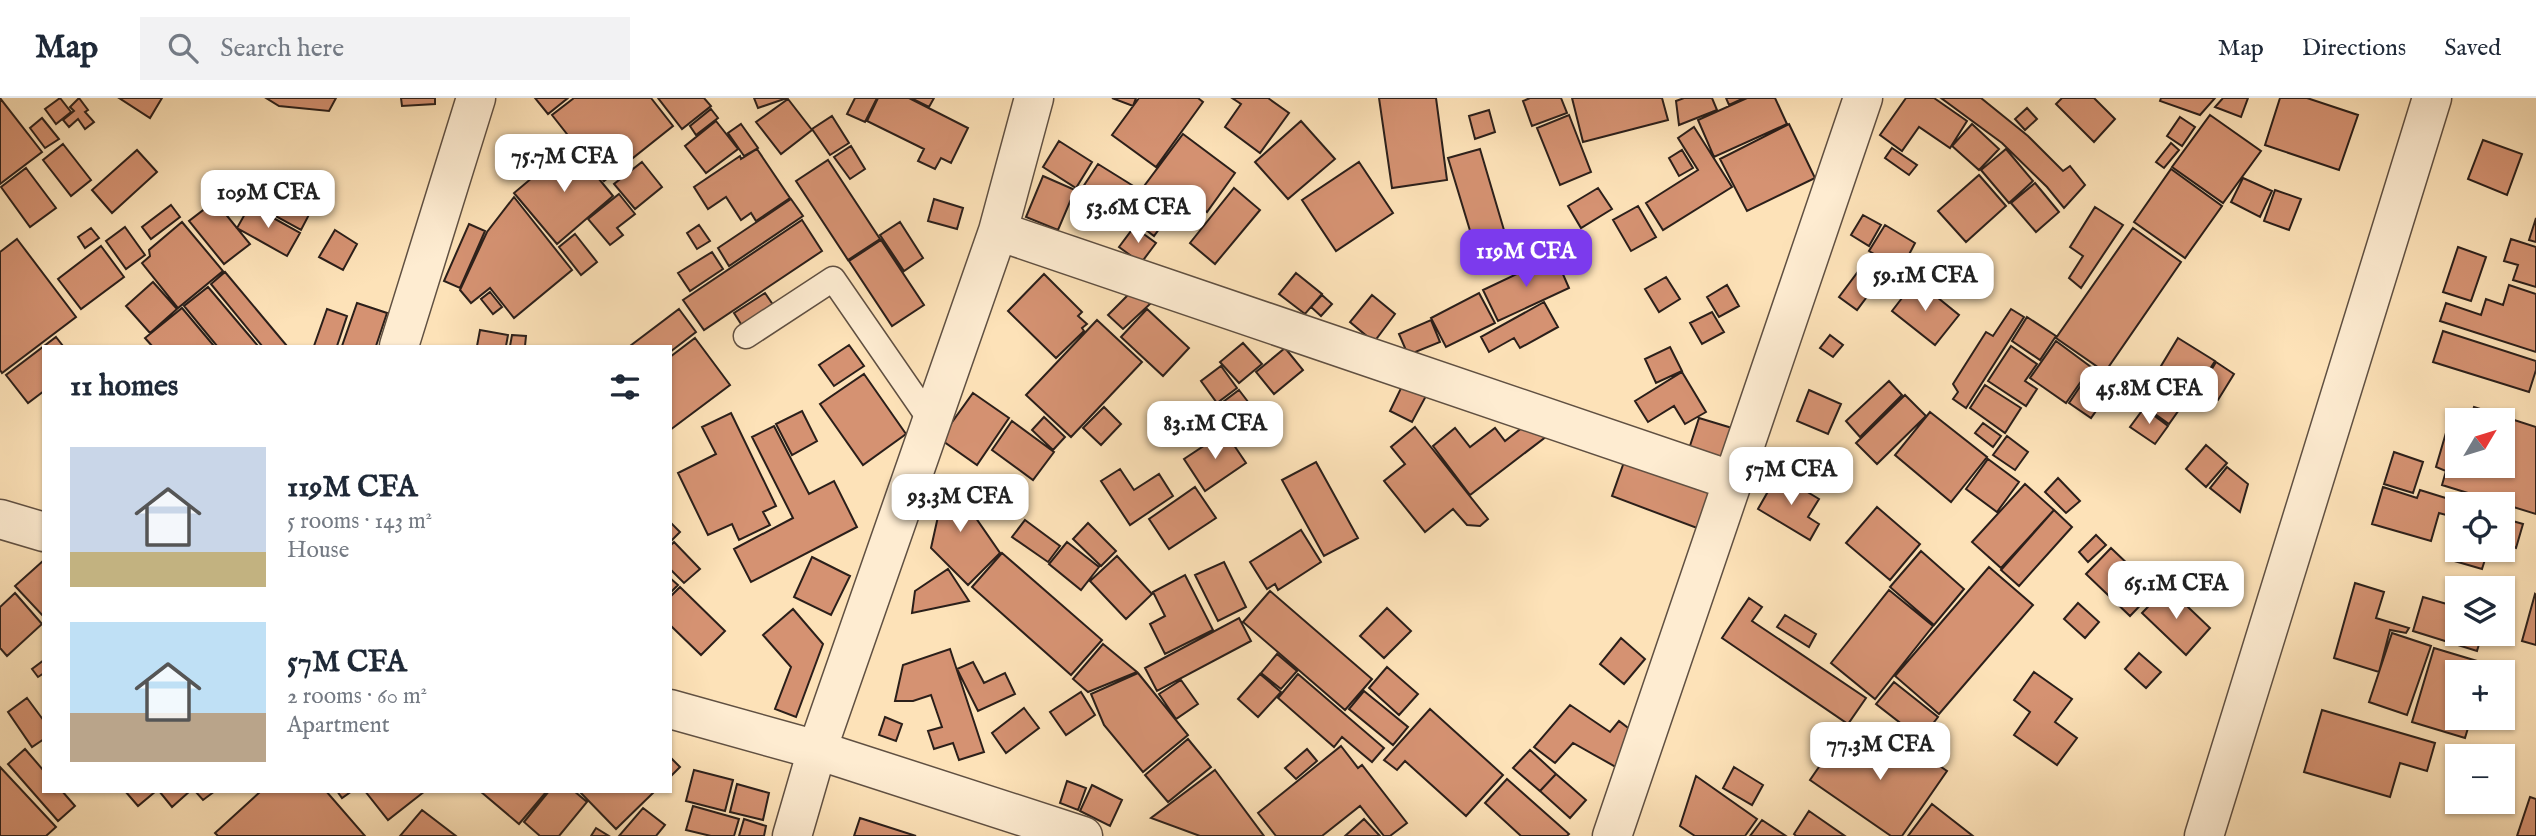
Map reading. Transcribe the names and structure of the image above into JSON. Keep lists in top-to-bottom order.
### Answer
{
  "north": "top right",
  "page": {
    "header": "Map",
    "search": "Search here",
    "nav": ["Map", "Directions", "Saved"],
    "price": [
      "75.7M CFA",
      "109M CFA",
      "53.6M CFA",
      "119M CFA",
      "59.1M CFA",
      "45.8M CFA",
      "83.1M CFA",
      "57M CFA",
      "93.3M CFA",
      "65.1M CFA",
      "77.3M CFA"
    ],
    "heading": "11 homes",
    "map_buttons": ["+", "−"],
    "list": [
      {
        "name": "119M CFA",
        "note": "5 rooms · 143 m² · House"
      },
      {
        "name": "57M CFA",
        "note": "2 rooms · 60 m² · Apartment"
      }
    ]
  }
}
